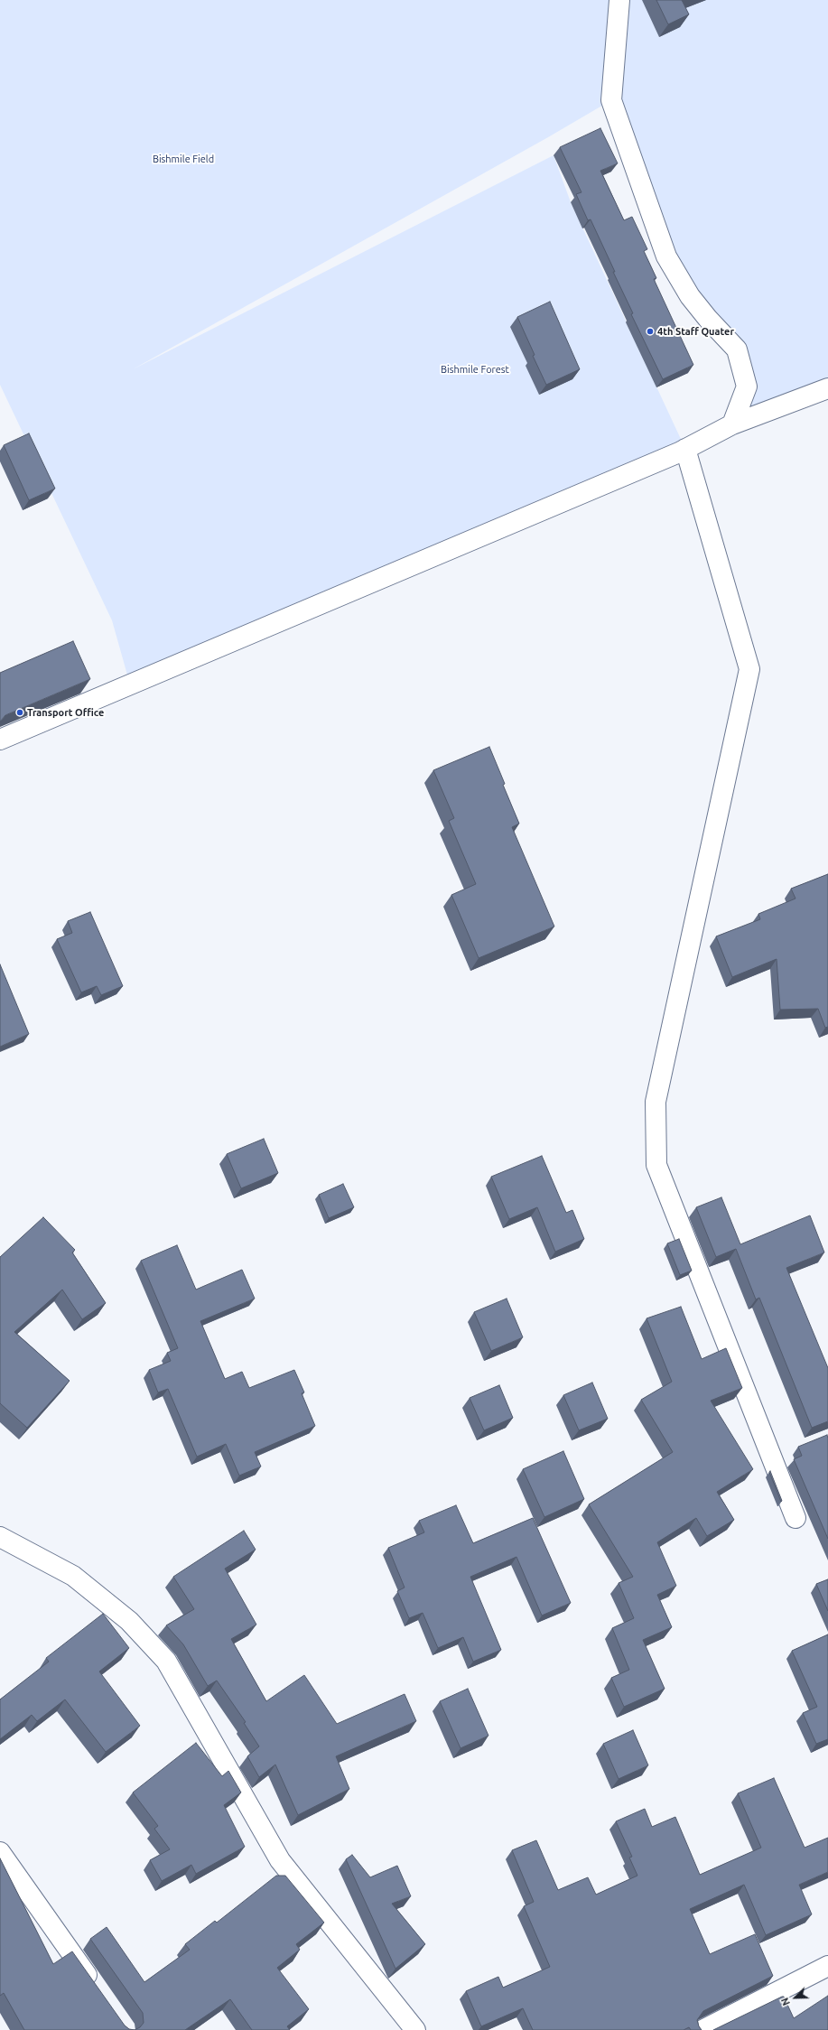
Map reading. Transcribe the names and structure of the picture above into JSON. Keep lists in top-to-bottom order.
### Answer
{
  "parks": ["Bishmile Field", "Bishmile Forest"],
  "places": ["4th Staff Quater", "Transport Office"],
  "north": "bottom left"
}
